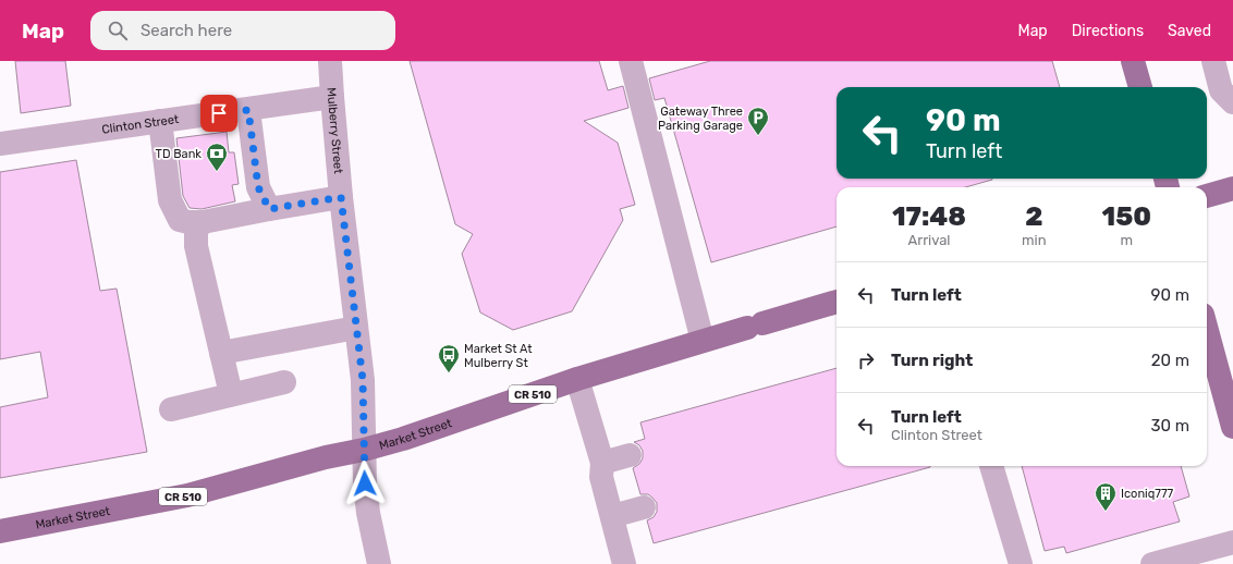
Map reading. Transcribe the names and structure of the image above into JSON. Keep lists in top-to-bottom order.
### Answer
{
  "streets": {
    "main road": ["CR 510", "Market Street"],
    "street": ["Clinton Street", "Mulberry Street"]
  },
  "crossings": [
    ["Clinton Street", "Mulberry Street"],
    ["Mulberry Street", "Market Street"]
  ],
  "places": {
    "parking": ["Gateway Three Parking Garage"],
    "bank": ["TD Bank"],
    "bus stop": ["Market St At Mulberry St"],
    "building": ["Iconiq777"]
  },
  "page": {
    "header": "Map",
    "search": "Search here",
    "nav": ["Map", "Directions", "Saved"],
    "turn": ["90 m", "Turn left"],
    "eta": [
      "17:48",
      "Arrival",
      "2",
      "min",
      "150",
      "m"
    ],
    "list": [
      {
        "name": "Turn left",
        "value": "90 m"
      },
      {
        "name": "Turn right",
        "value": "20 m"
      },
      {
        "name": "Turn left",
        "note": "Clinton Street",
        "value": "30 m"
      }
    ]
  }
}
